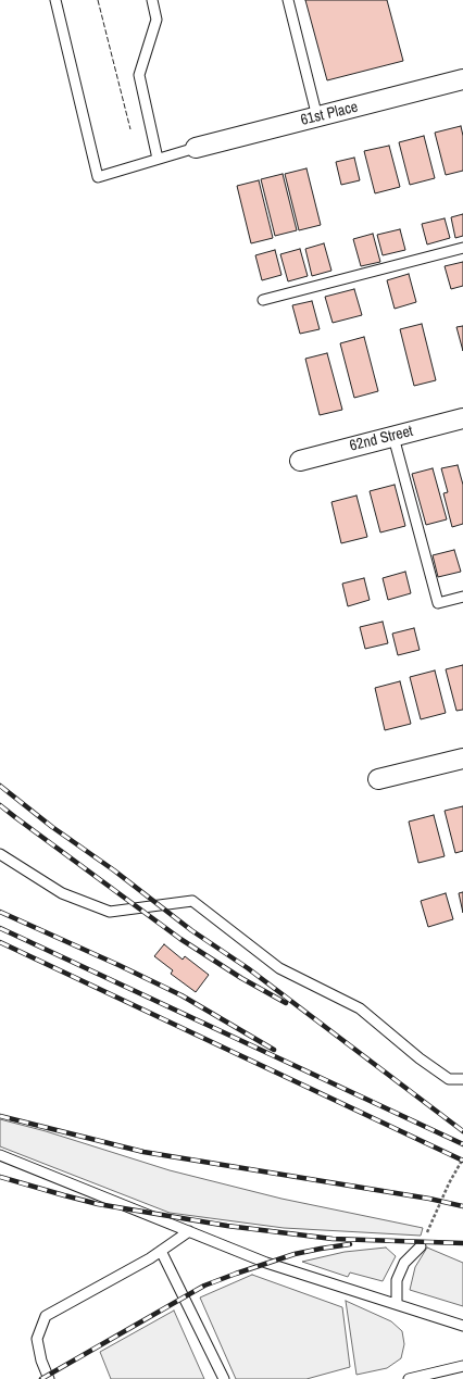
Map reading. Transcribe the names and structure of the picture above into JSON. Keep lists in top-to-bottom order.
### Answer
{
  "streets": {
    "street": ["61st Place", "62nd Street"]
  }
}
